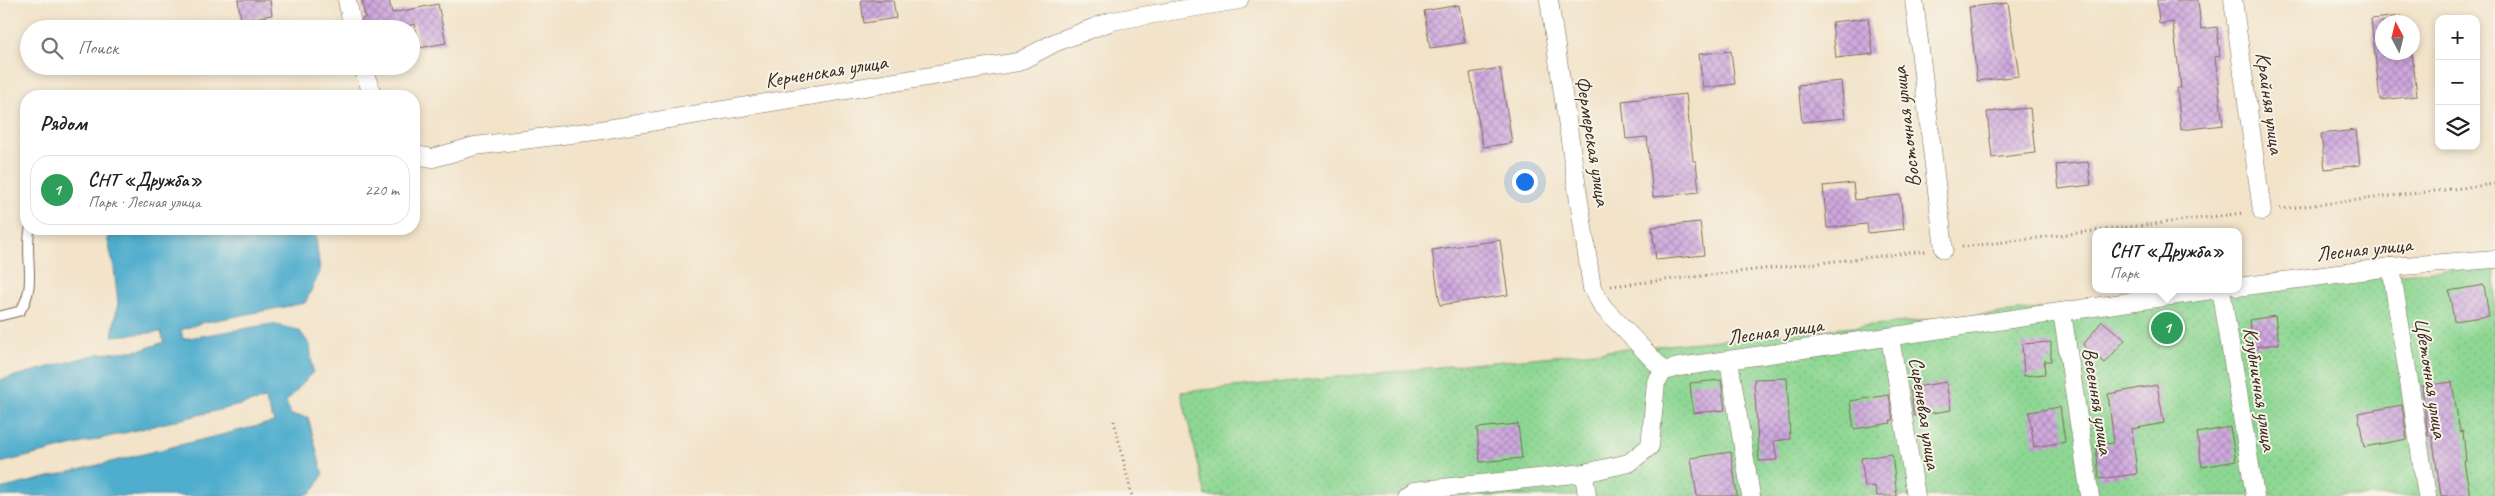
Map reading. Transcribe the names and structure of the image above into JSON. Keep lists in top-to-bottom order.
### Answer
{
  "streets": {
    "street": [
      "Керченская улица",
      "Крайняя улица",
      "Восточная улица",
      "Фермерская улица",
      "Лесная улица",
      "Цветочная улица",
      "Клубничная улица",
      "Весенняя улица",
      "Сиреневая улица"
    ]
  },
  "crossings": [
    ["Лесная улица", "Цветочная улица"],
    ["Лесная улица", "Весенняя улица"],
    ["Лесная улица", "Сиреневая улица"]
  ],
  "north": "top",
  "page": {
    "map_buttons": ["+", "−"],
    "search": "Поиск",
    "heading": "Рядом",
    "list": [
      {
        "mark": "1",
        "name": "СНТ «Дружба»",
        "note": "Парк · Лесная улица",
        "value": "220 m"
      }
    ],
    "popup": ["СНТ «Дружба»", "Парк"],
    "pins": "1"
  }
}
